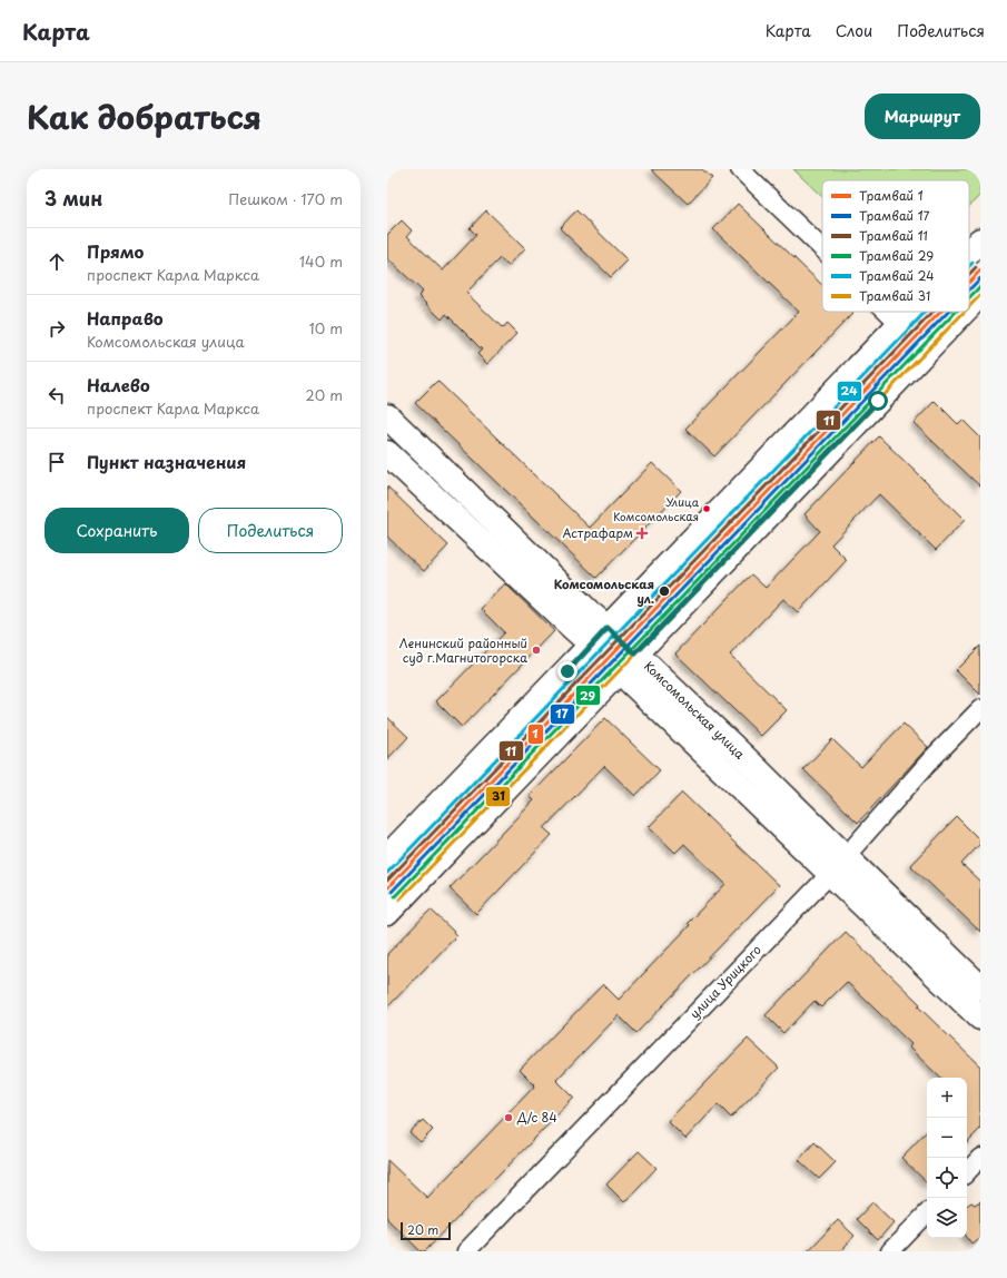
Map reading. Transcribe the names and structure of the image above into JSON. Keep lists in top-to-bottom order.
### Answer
{
  "streets": {
    "main road": ["Комсомольская улица"],
    "street": ["улица Урицкого"]
  },
  "crossings": [
    ["Комсомольская улица", "улица Урицкого"]
  ],
  "places": {
    "other": [
      "Улица Комсомольская",
      "Комсомольская ул.",
      "Ленинский районный суд г.Магнитогорска",
      "Д/с 84"
    ],
    "health": ["Астрафарм"]
  },
  "lines": [
    "tram line 24",
    "tram line 11",
    "tram line 1",
    "tram line 17",
    "tram line 29",
    "tram line 31"
  ],
  "legend": [
    "Трамвай 1",
    "Трамвай 17",
    "Трамвай 11",
    "Трамвай 29",
    "Трамвай 24",
    "Трамвай 31"
  ],
  "scale_bar": "20 m",
  "page": {
    "header": "Карта",
    "nav": ["Карта", "Слои", "Поделиться"],
    "title": "Как добраться",
    "buttons": [
      "Маршрут",
      ["Сохранить", "Поделиться"]
    ],
    "heading": ["3 мин", "Пешком · 170 m"],
    "list": [
      ["Прямо", "проспект Карла Маркса", "140 m"],
      ["Направо", "Комсомольская улица", "10 m"],
      ["Налево", "проспект Карла Маркса", "20 m"],
      "Пункт назначения"
    ],
    "map_buttons": ["+", "−"],
    "scale": "20 m"
  }
}
